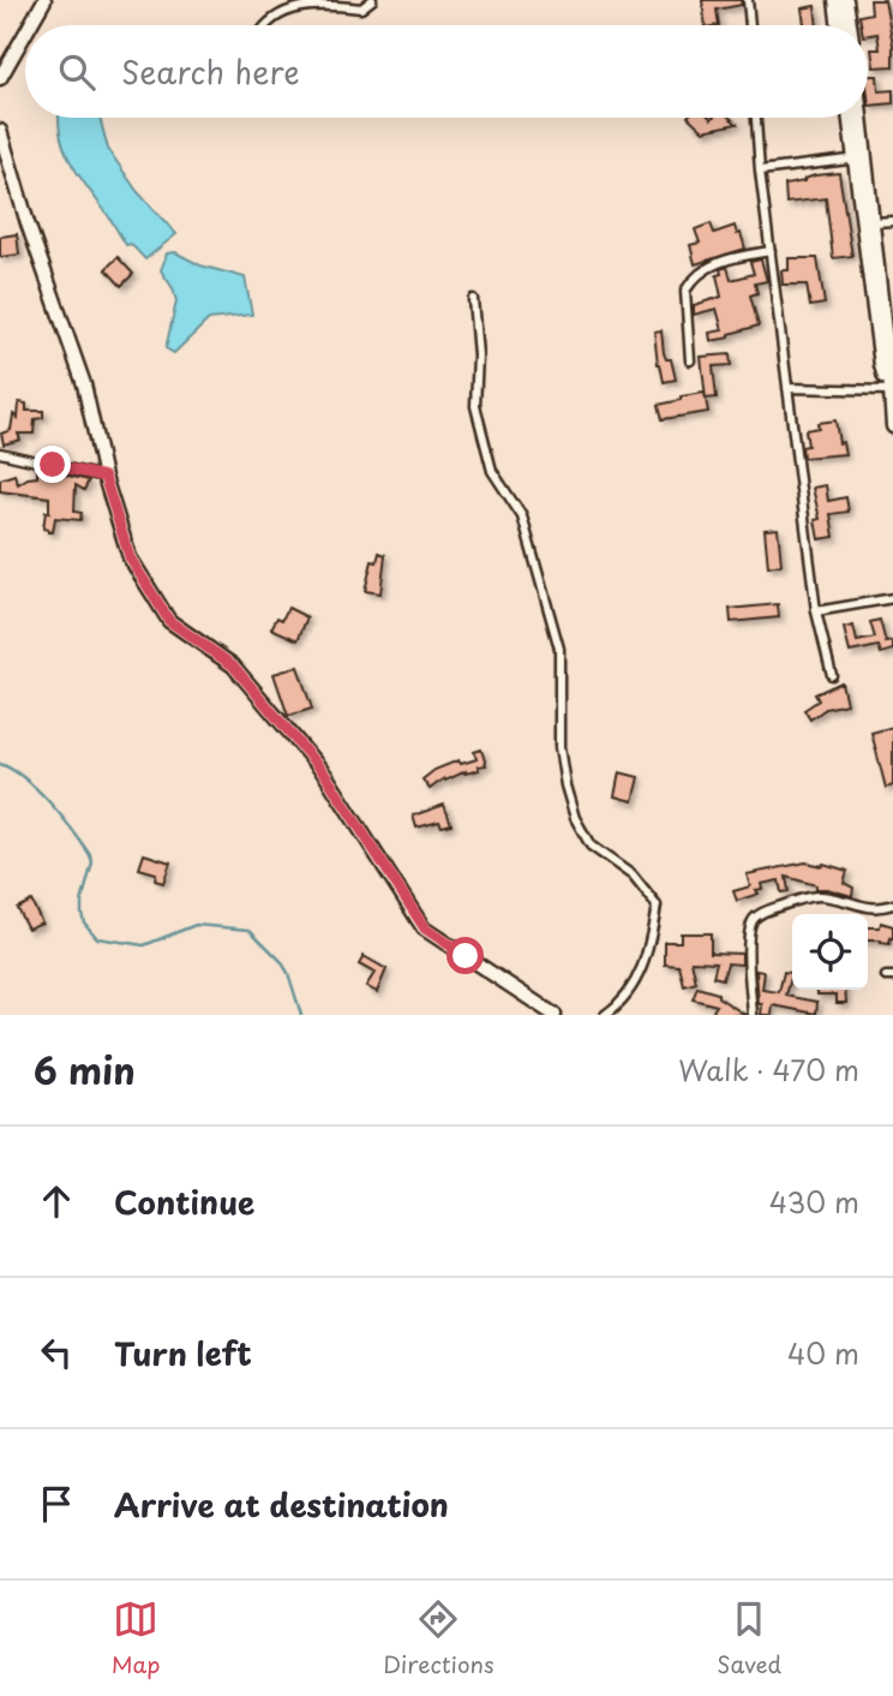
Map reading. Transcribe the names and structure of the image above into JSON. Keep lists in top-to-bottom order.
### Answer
{
  "page": {
    "search": "Search here",
    "heading": ["6 min", "Walk · 470 m"],
    "list": [
      ["Continue", "430 m"],
      ["Turn left", "40 m"],
      "Arrive at destination"
    ],
    "nav": ["Map", "Directions", "Saved"]
  }
}
